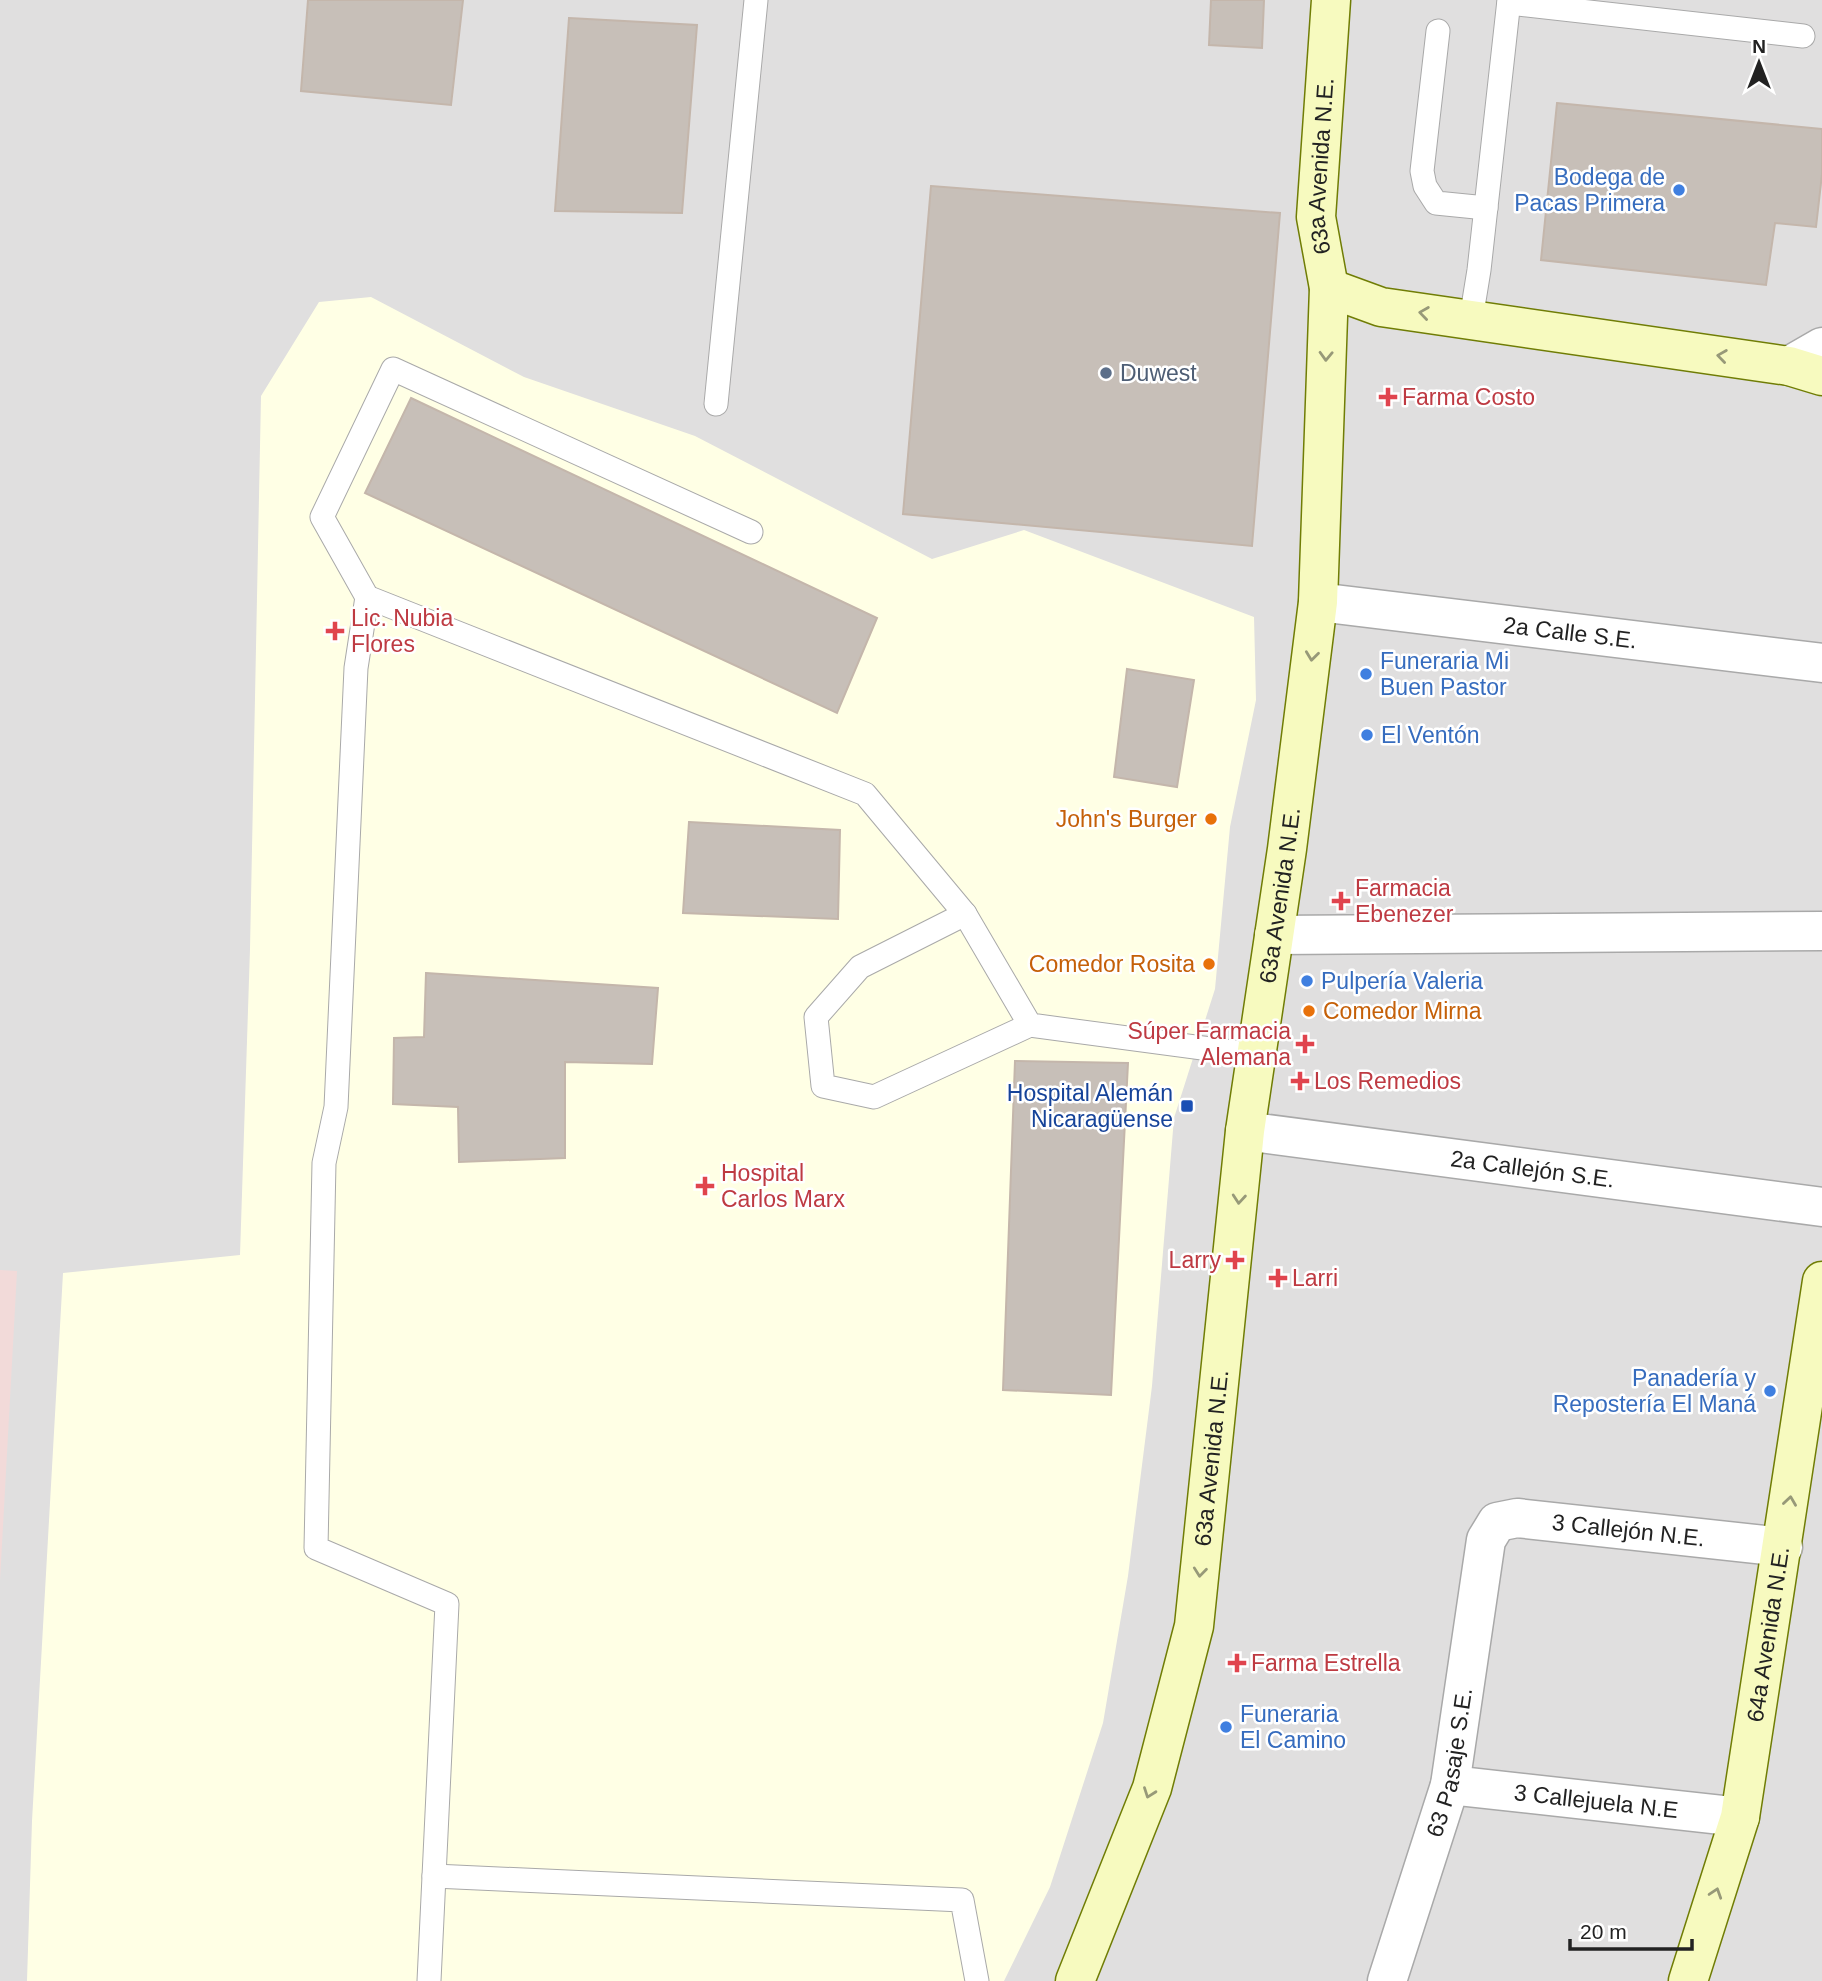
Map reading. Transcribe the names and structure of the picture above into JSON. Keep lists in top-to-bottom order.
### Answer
{
  "streets": {
    "street": [
      "63a Avenida N.E.",
      "2a Calle S.E.",
      "2a Callejón S.E.",
      "3 Callejón N.E.",
      "64a Avenida N.E.",
      "63 Pasaje S.E.",
      "3 Callejuela N.E"
    ]
  },
  "crossings": [
    ["63a Avenida N.E.", "2a Calle S.E."],
    ["63a Avenida N.E.", "2a Callejón S.E."],
    ["3 Callejón N.E.", "64a Avenida N.E."],
    ["3 Callejón N.E.", "63 Pasaje S.E."],
    ["64a Avenida N.E.", "3 Callejuela N.E"],
    ["63 Pasaje S.E.", "3 Callejuela N.E"]
  ],
  "one_way": ["63a Avenida N.E.", "64a Avenida N.E."],
  "places": {
    "other": [
      "Bodega de Pacas Primera",
      "Duwest",
      "Funeraria Mi Buen Pastor",
      "El Ventón",
      "John's Burger",
      "Comedor Rosita",
      "Pulpería Valeria",
      "Comedor Mirna",
      "Panadería y Repostería El Maná",
      "Funeraria El Camino"
    ],
    "health": [
      "Farma Costo",
      "Lic. Nubia Flores",
      "Farmacia Ebenezer",
      "Súper Farmacia Alemana",
      "Los Remedios",
      "Hospital Carlos Marx",
      "Larry",
      "Larri",
      "Farma Estrella"
    ],
    "transit": ["Hospital Alemán Nicaragüense"]
  },
  "scale_bar": "20 m",
  "north": "top"
}
